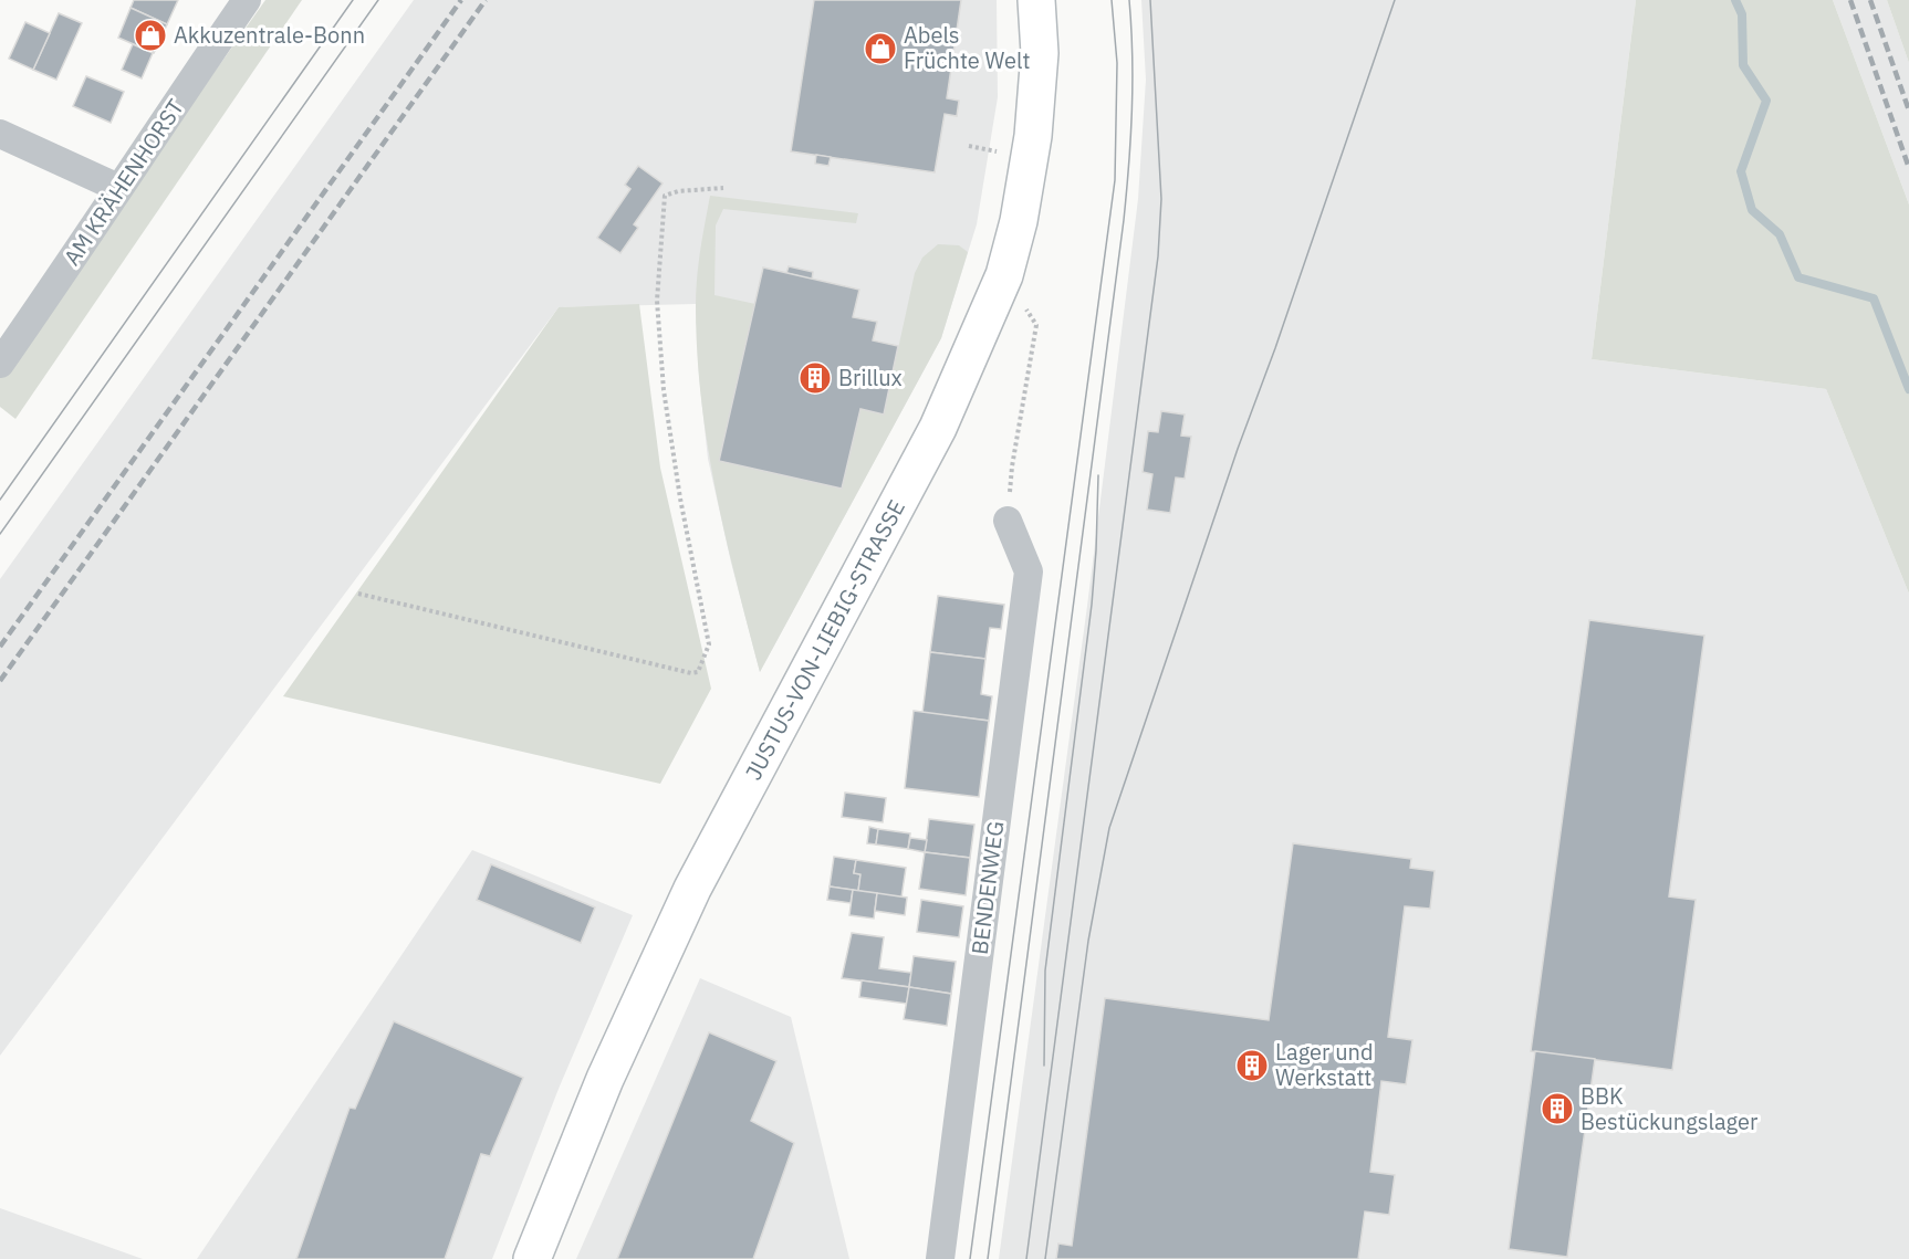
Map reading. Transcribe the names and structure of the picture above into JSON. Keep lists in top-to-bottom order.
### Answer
{
  "streets": {
    "main road": ["JUSTUS-VON-LIEBIG-STRASSE"],
    "street": ["AM KRÄHENHORST", "BENDENWEG"]
  },
  "places": {
    "shop": ["Akkuzentrale-Bonn", "Abels Früchte Welt"],
    "building": ["Brillux", "Lager und Werkstatt", "BBK Bestückungslager"]
  }
}
